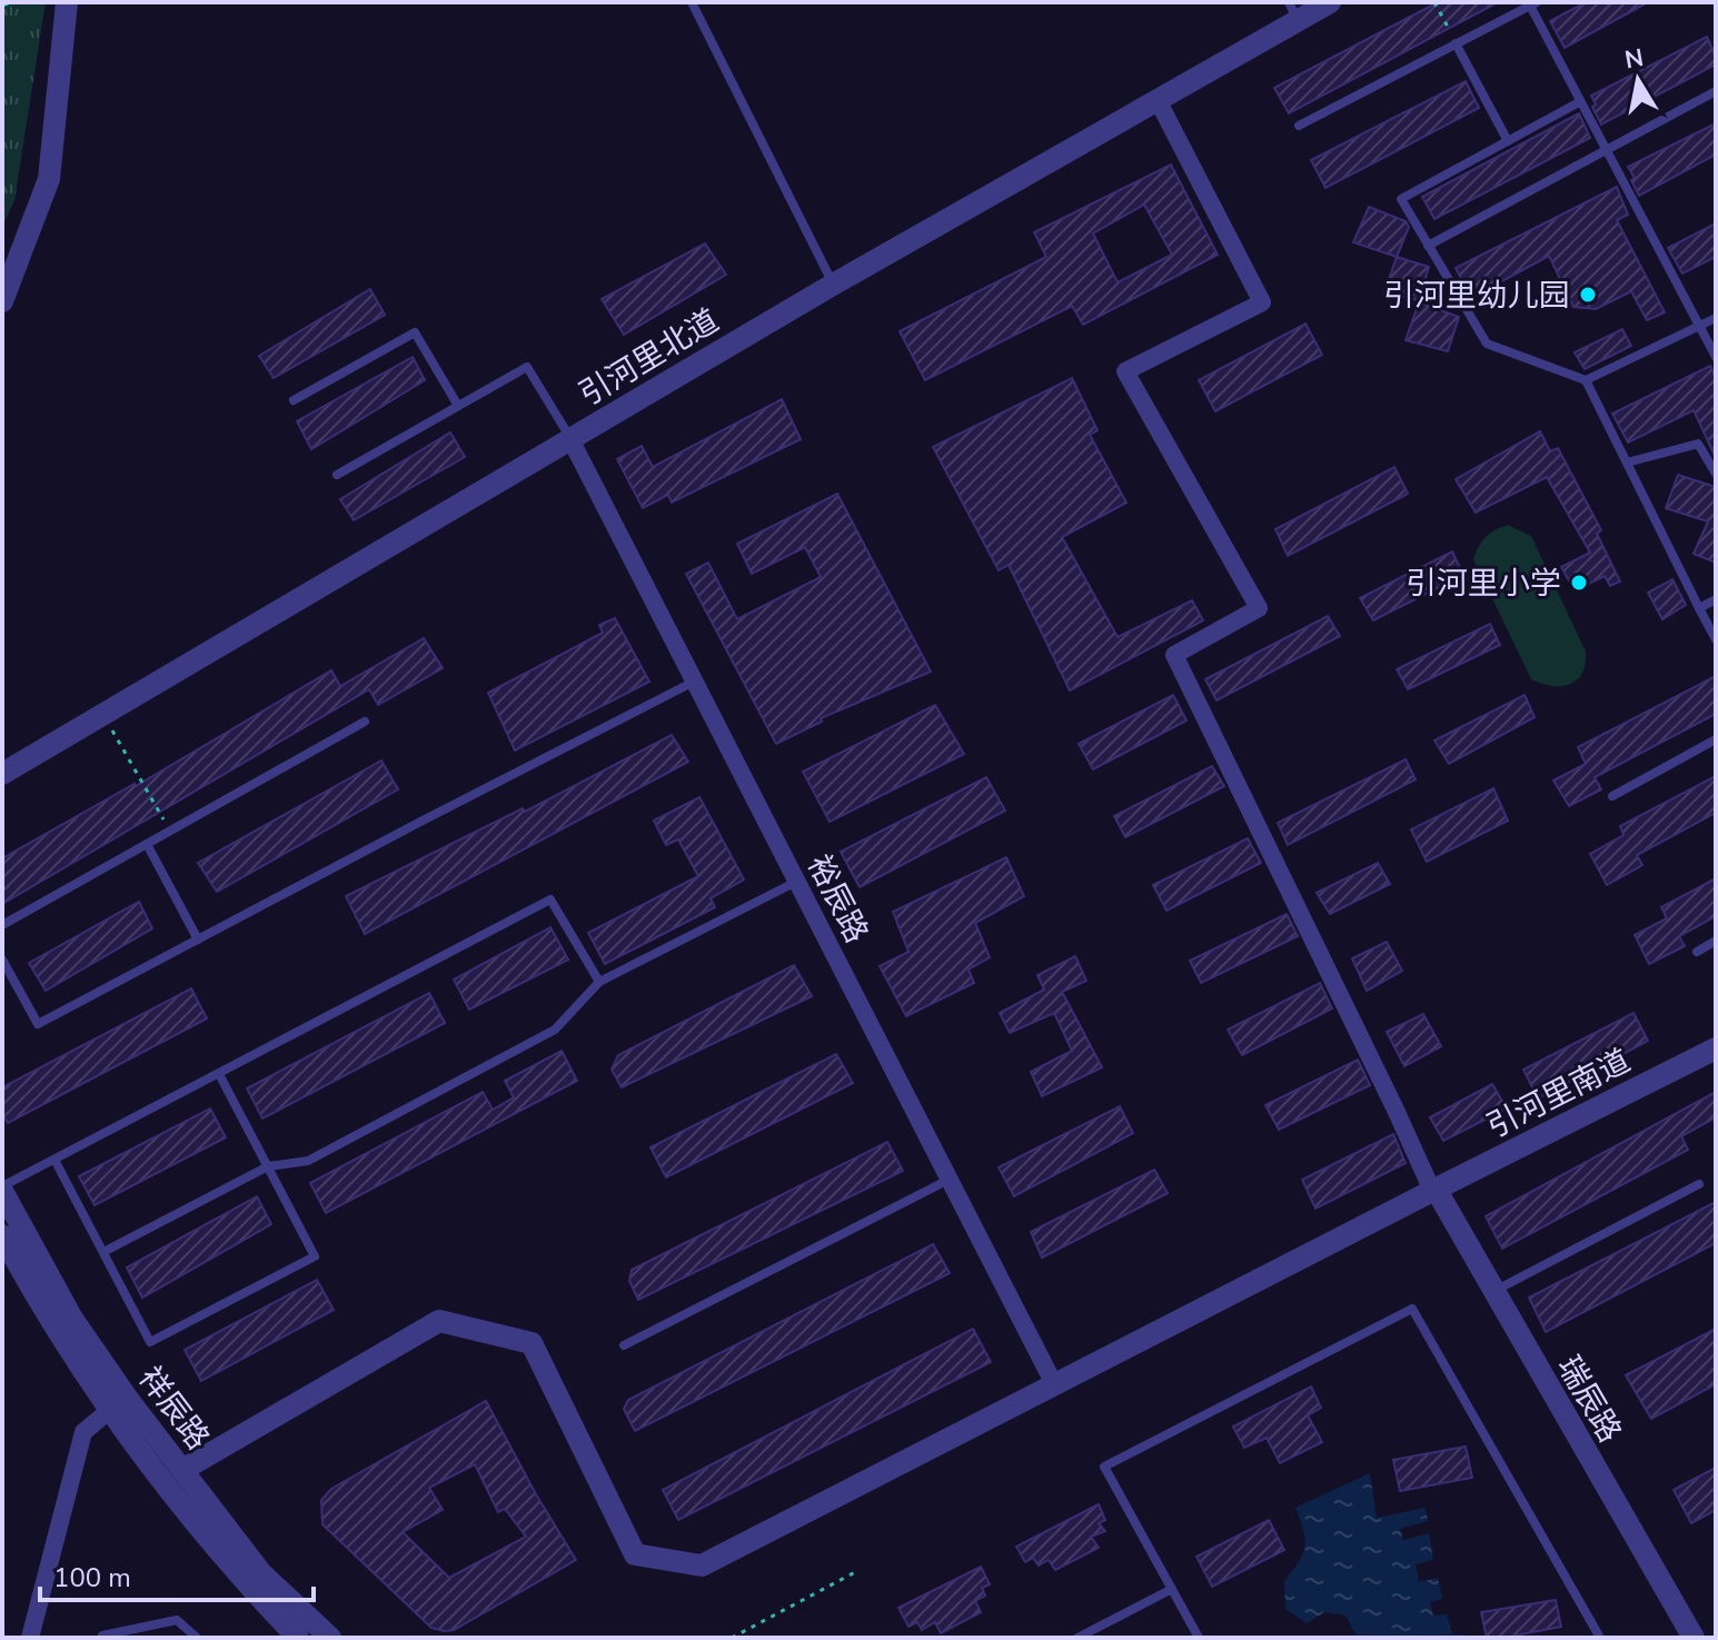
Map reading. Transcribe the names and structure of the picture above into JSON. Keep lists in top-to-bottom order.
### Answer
{
  "streets": {
    "street": [
      "引河里北道",
      "裕辰路",
      "引河里南道",
      "瑞辰路",
      "祥辰路"
    ]
  },
  "crossings": [
    ["引河里北道", "裕辰路"],
    ["裕辰路", "引河里南道"],
    ["引河里南道", "瑞辰路"],
    ["引河里南道", "祥辰路"]
  ],
  "places": ["引河里幼儿园", "引河里小学"],
  "scale_bar": "100 m",
  "north": "top"
}
